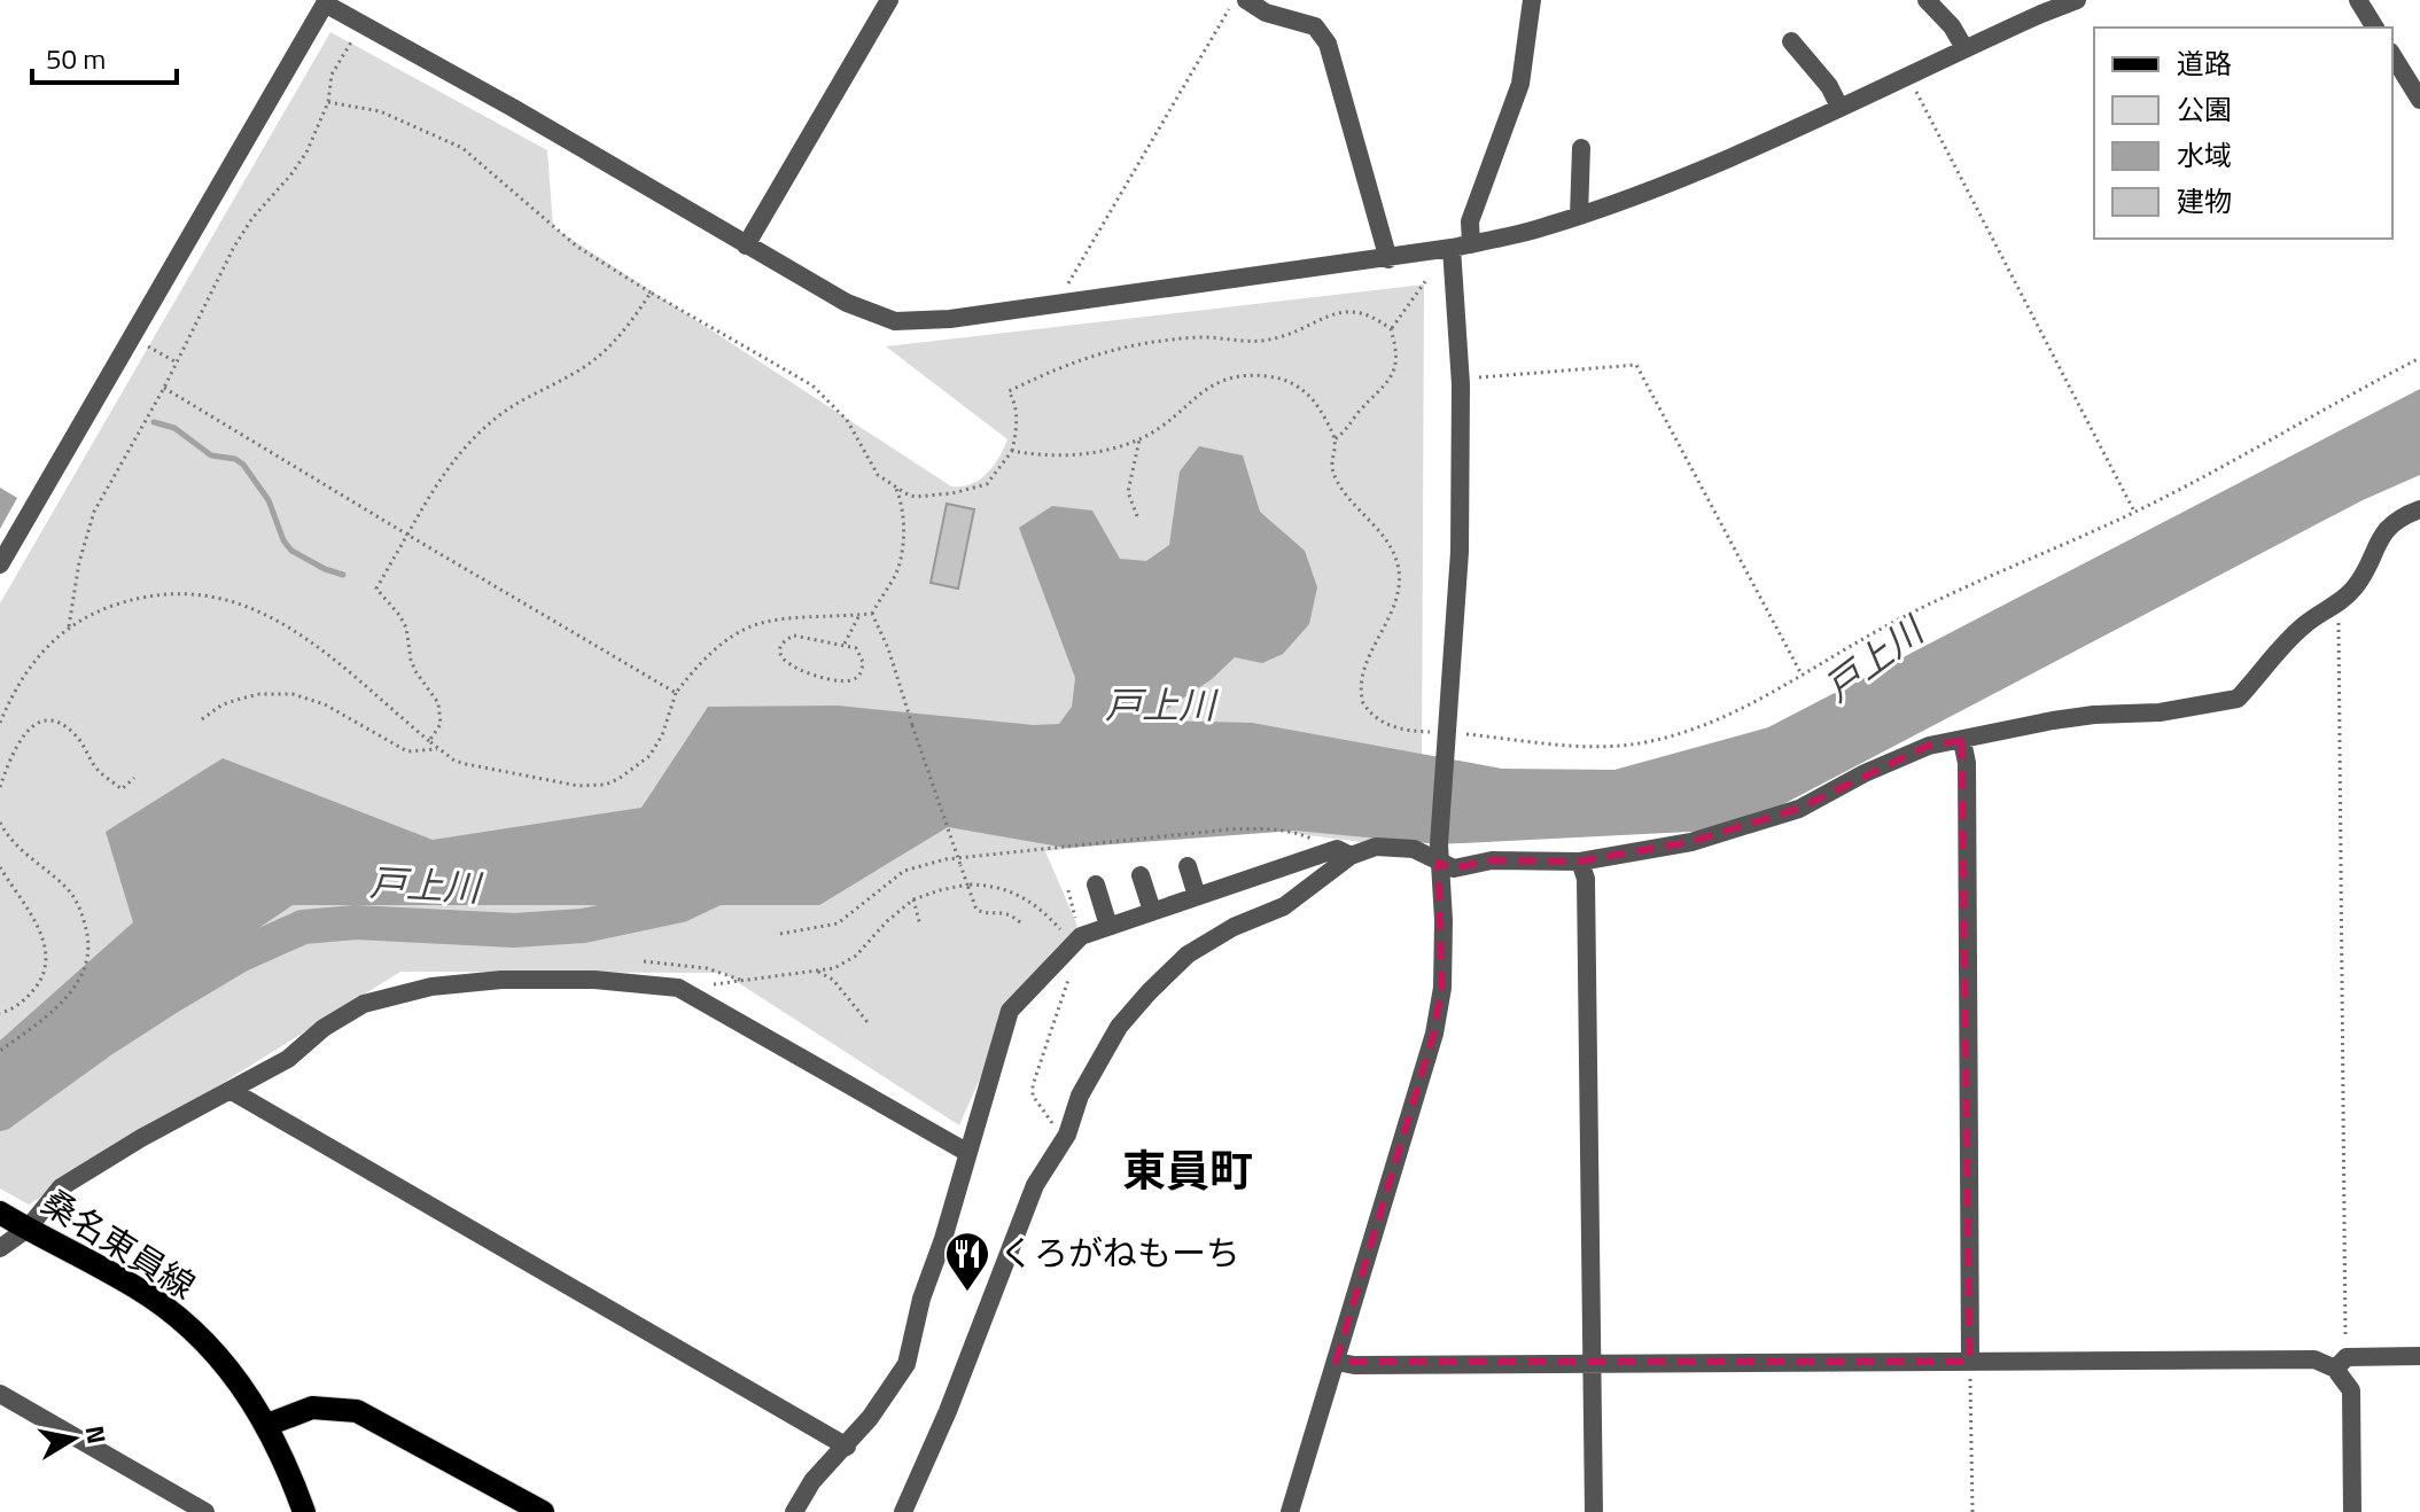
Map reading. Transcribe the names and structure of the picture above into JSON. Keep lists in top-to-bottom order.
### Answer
{
  "streets": {
    "main road": ["桑名東員線"]
  },
  "districts": ["東員町"],
  "water": ["戸上川"],
  "places": {
    "restaurant": ["くろがねもーち"]
  },
  "legend": [
    "道路",
    "公園",
    "水域",
    "建物"
  ],
  "scale_bar": "50 m",
  "north": "right"
}
